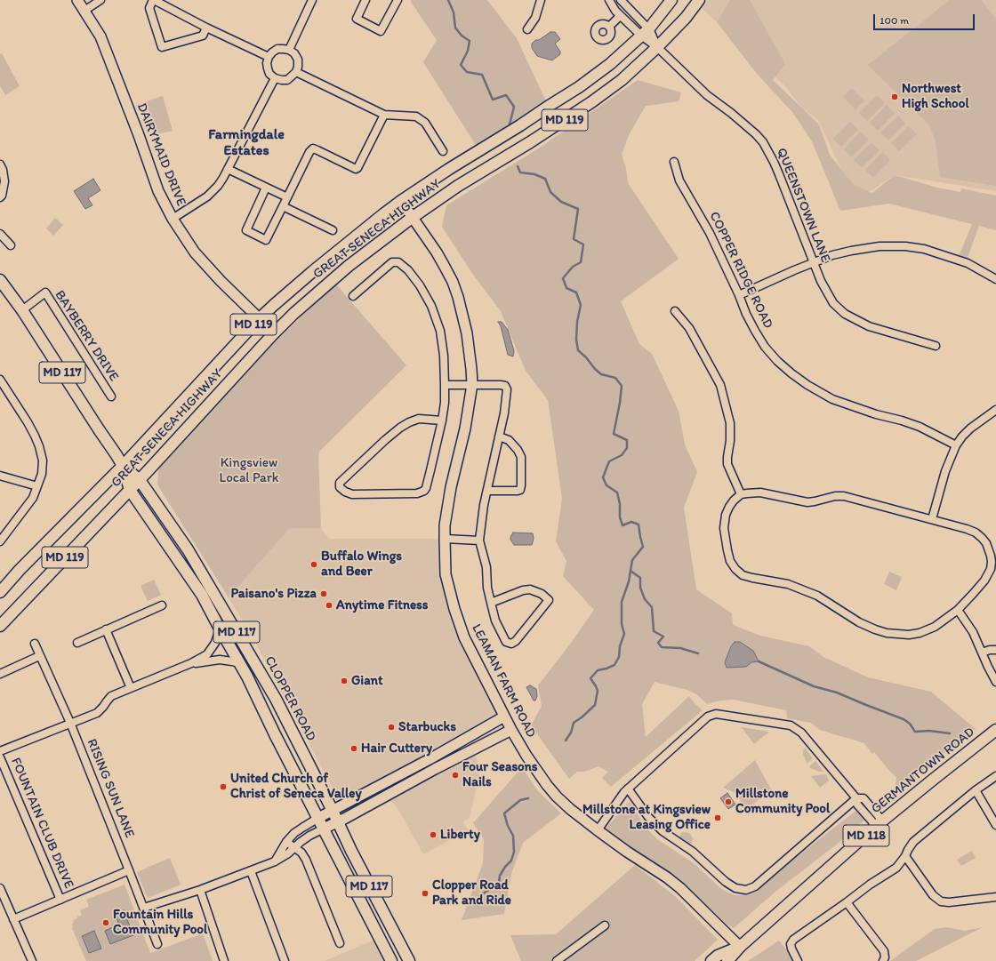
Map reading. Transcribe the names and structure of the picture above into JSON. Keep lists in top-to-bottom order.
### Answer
{
  "streets": {
    "main road": [
      "MD 119",
      "GREAT SENECA HIGHWAY",
      "MD 117",
      "CLOPPER ROAD",
      "GERMANTOWN ROAD",
      "MD 118"
    ],
    "street": [
      "DAIRYMAID DRIVE",
      "QUEENSTOWN LANE",
      "COPPER RIDGE ROAD",
      "BAYBERRY DRIVE",
      "LEAMAN FARM ROAD",
      "RISING SUN LANE",
      "FOUNTAIN CLUB DRIVE"
    ]
  },
  "crossings": [
    ["DAIRYMAID DRIVE", "GREAT SENECA HIGHWAY"],
    ["QUEENSTOWN LANE", "GREAT SENECA HIGHWAY"],
    ["GREAT SENECA HIGHWAY", "LEAMAN FARM ROAD"],
    ["GREAT SENECA HIGHWAY", "CLOPPER ROAD"],
    ["BAYBERRY DRIVE", "CLOPPER ROAD"],
    ["LEAMAN FARM ROAD", "GERMANTOWN ROAD"]
  ],
  "districts": ["Farmingdale Estates"],
  "parks": ["Kingsview Local Park"],
  "places": [
    "Northwest High School",
    "Buffalo Wings and Beer",
    "Paisano's Pizza",
    "Anytime Fitness",
    "Giant",
    "Starbucks",
    "Hair Cuttery",
    "Four Seasons Nails",
    "United Church of Christ of Seneca Valley",
    "Millstone Community Pool",
    "Millstone at Kingsview Leasing Office",
    "Liberty",
    "Clopper Road Park and Ride",
    "Fountain Hills Community Pool"
  ],
  "scale_bar": "100 m"
}
